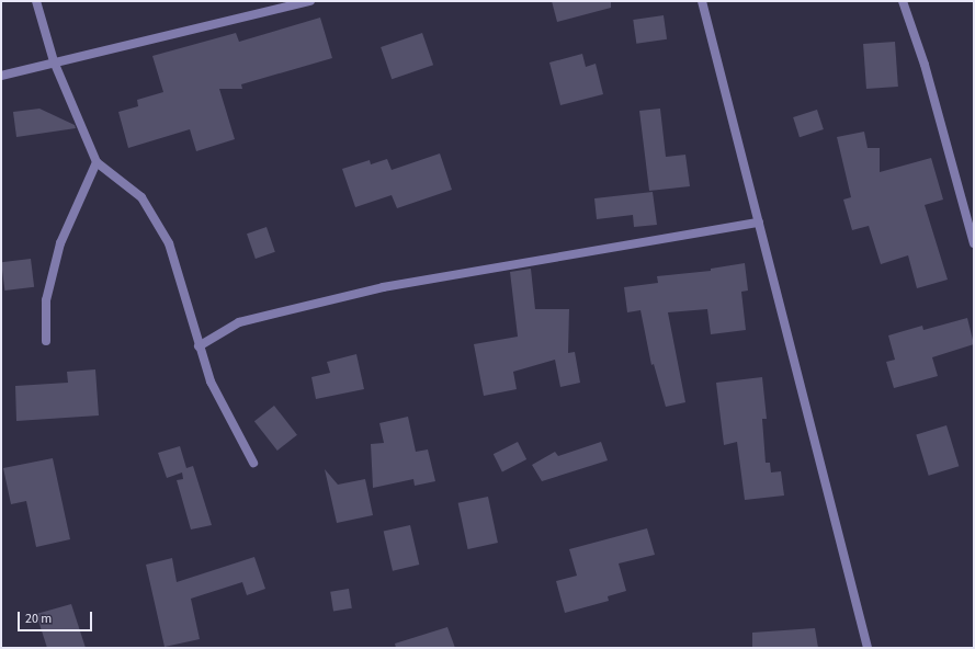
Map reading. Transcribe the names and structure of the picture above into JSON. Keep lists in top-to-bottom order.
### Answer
{
  "scale_bar": "20 m"
}
